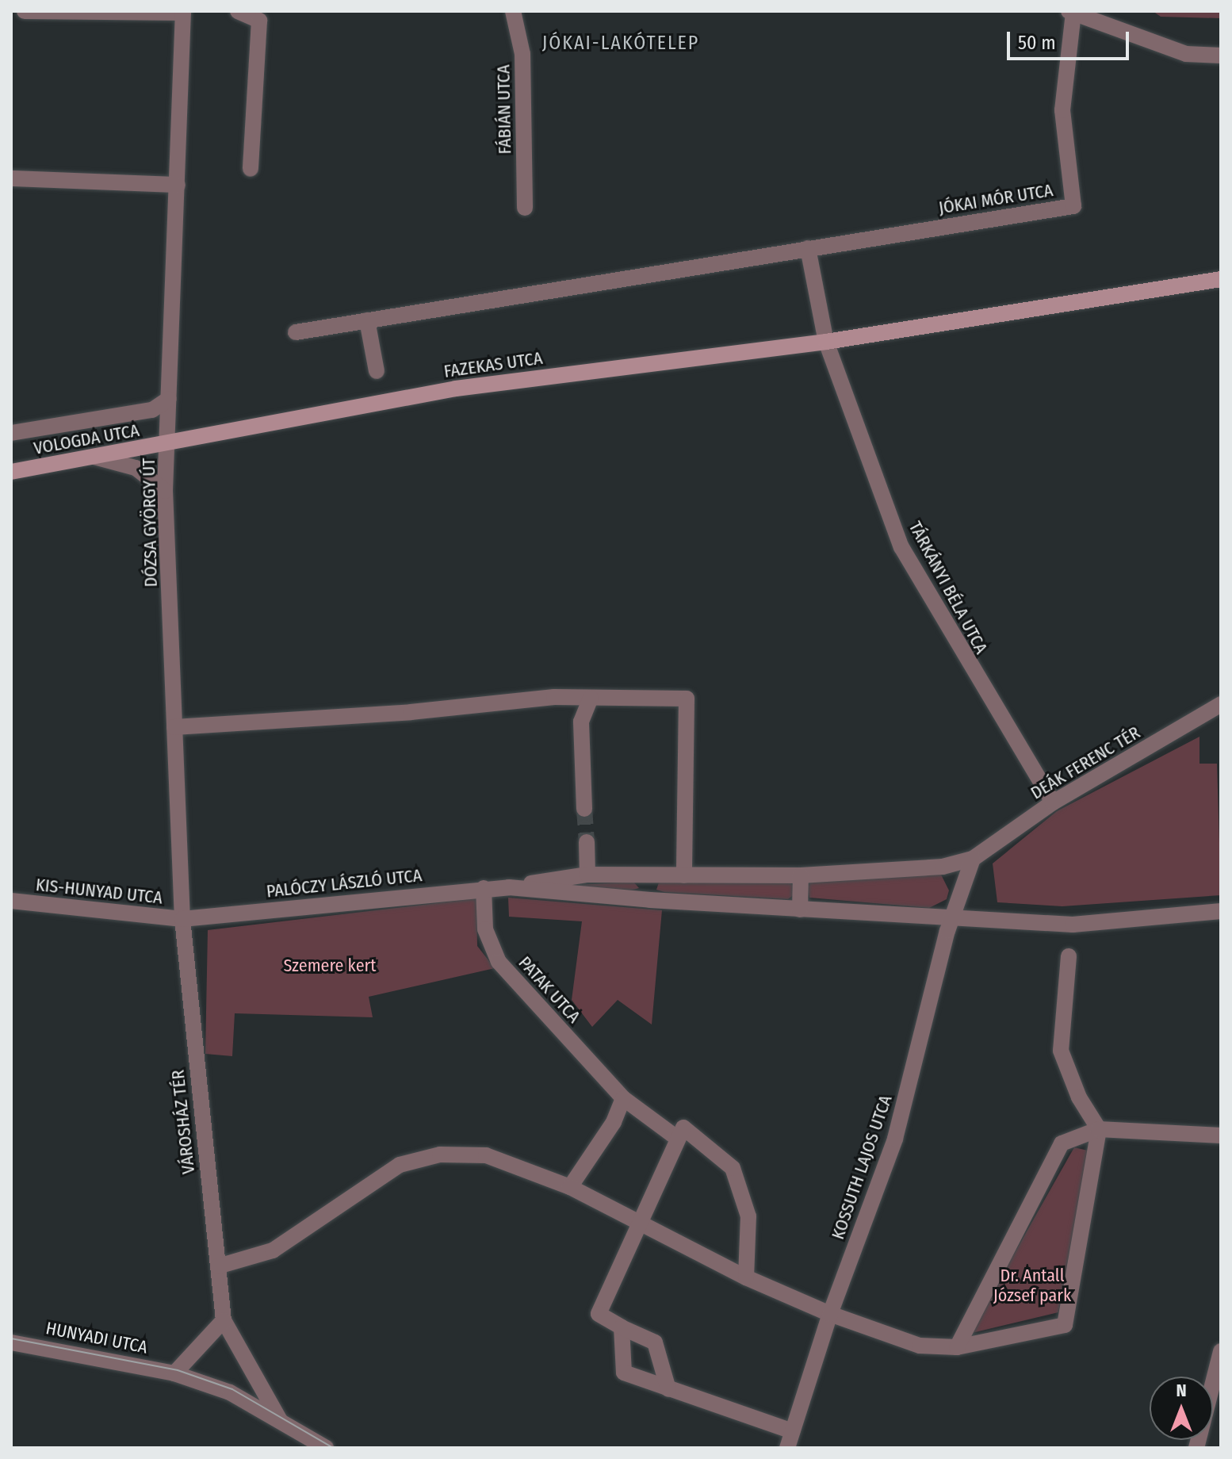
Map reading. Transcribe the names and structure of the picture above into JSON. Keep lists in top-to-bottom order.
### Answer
{
  "streets": {
    "street": [
      "FÁBIÁN UTCA",
      "JÓKAI MÓR UTCA",
      "FAZEKAS UTCA",
      "VOLOGDA UTCA",
      "DÓZSA GYÖRGY ÚT",
      "TÁRKÁNYI BÉLA UTCA",
      "DEÁK FERENC TÉR",
      "PALÓCZY LÁSZLÓ UTCA",
      "KIS-HUNYAD UTCA",
      "PATAK UTCA",
      "VÁROSHÁZ TÉR",
      "KOSSUTH LAJOS UTCA",
      "HUNYADI UTCA"
    ]
  },
  "crossings": [
    ["JÓKAI MÓR UTCA", "TÁRKÁNYI BÉLA UTCA"],
    ["FAZEKAS UTCA", "VOLOGDA UTCA"],
    ["FAZEKAS UTCA", "DÓZSA GYÖRGY ÚT"],
    ["FAZEKAS UTCA", "TÁRKÁNYI BÉLA UTCA"],
    ["VOLOGDA UTCA", "DÓZSA GYÖRGY ÚT"],
    ["DÓZSA GYÖRGY ÚT", "PALÓCZY LÁSZLÓ UTCA"],
    ["DÓZSA GYÖRGY ÚT", "KIS-HUNYAD UTCA"],
    ["DÓZSA GYÖRGY ÚT", "VÁROSHÁZ TÉR"],
    ["TÁRKÁNYI BÉLA UTCA", "DEÁK FERENC TÉR"],
    ["DEÁK FERENC TÉR", "PALÓCZY LÁSZLÓ UTCA"],
    ["DEÁK FERENC TÉR", "KOSSUTH LAJOS UTCA"],
    ["PALÓCZY LÁSZLÓ UTCA", "KIS-HUNYAD UTCA"],
    ["PALÓCZY LÁSZLÓ UTCA", "PATAK UTCA"],
    ["PALÓCZY LÁSZLÓ UTCA", "VÁROSHÁZ TÉR"],
    ["PALÓCZY LÁSZLÓ UTCA", "KOSSUTH LAJOS UTCA"],
    ["KIS-HUNYAD UTCA", "VÁROSHÁZ TÉR"],
    ["VÁROSHÁZ TÉR", "HUNYADI UTCA"]
  ],
  "districts": ["JÓKAI-LAKÓTELEP"],
  "parks": ["Szemere kert", "Dr. Antall József park"],
  "scale_bar": "50 m",
  "north": "top"
}
